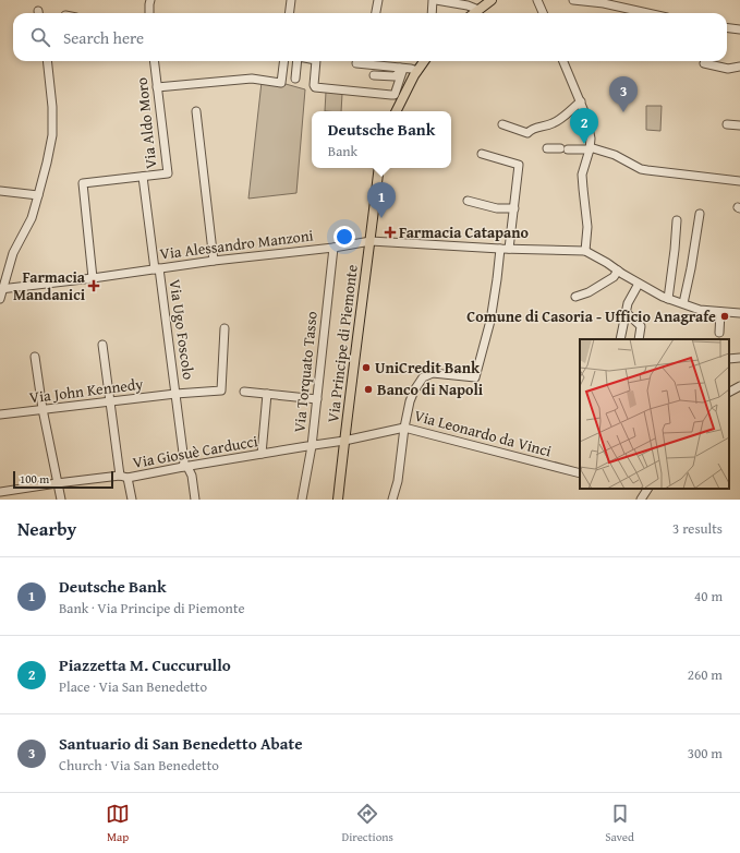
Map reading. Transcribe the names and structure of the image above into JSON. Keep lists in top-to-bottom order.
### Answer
{
  "streets": {
    "main road": ["Via Principe di Piemonte"],
    "street": [
      "Via Aldo Moro",
      "Via Alessandro Manzoni",
      "Via Ugo Foscolo",
      "Via Torquato Tasso",
      "Via John Kennedy",
      "Via Leonardo da Vinci",
      "Via Giosuè Carducci"
    ]
  },
  "crossings": [
    ["Via Aldo Moro", "Via Alessandro Manzoni"],
    ["Via Aldo Moro", "Via Ugo Foscolo"],
    ["Via Alessandro Manzoni", "Via Ugo Foscolo"],
    ["Via Alessandro Manzoni", "Via Principe di Piemonte"],
    ["Via Alessandro Manzoni", "Via Torquato Tasso"],
    ["Via Ugo Foscolo", "Via John Kennedy"],
    ["Via Ugo Foscolo", "Via Giosuè Carducci"],
    ["Via Principe di Piemonte", "Via Giosuè Carducci"],
    ["Via Torquato Tasso", "Via Giosuè Carducci"],
    ["Via Leonardo da Vinci", "Via Giosuè Carducci"]
  ],
  "places": {
    "health": ["Farmacia Catapano", "Farmacia Mandanici"],
    "other": ["Comune di Casoria - Ufficio Anagrafe", "UniCredit Bank", "Banco di Napoli"]
  },
  "scale_bar": "100 m",
  "page": {
    "search": "Search here",
    "pins": ["3", "2", "1"],
    "popup": ["Deutsche Bank", "Bank"],
    "scale": "100 m",
    "heading": ["Nearby", "3 results"],
    "list": [
      {
        "mark": "1",
        "name": "Deutsche Bank",
        "note": "Bank · Via Principe di Piemonte",
        "value": "40 m"
      },
      {
        "mark": "2",
        "name": "Piazzetta M. Cuccurullo",
        "note": "Place · Via San Benedetto",
        "value": "260 m"
      },
      {
        "mark": "3",
        "name": "Santuario di San Benedetto Abate",
        "note": "Church · Via San Benedetto",
        "value": "300 m"
      }
    ],
    "nav": ["Map", "Directions", "Saved"]
  }
}
